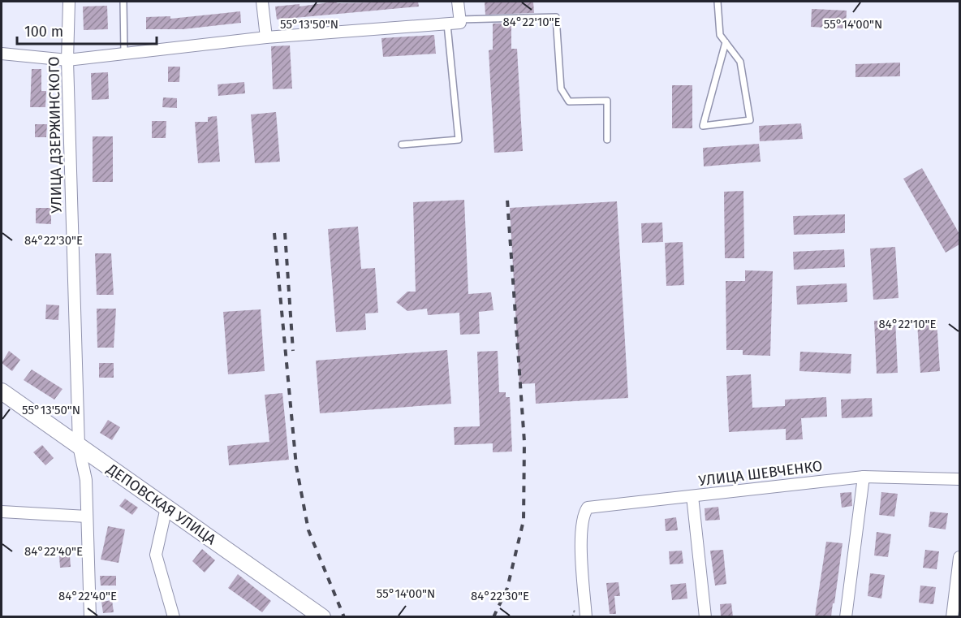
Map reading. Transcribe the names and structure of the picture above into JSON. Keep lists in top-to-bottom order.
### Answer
{
  "streets": {
    "street": ["УЛИЦА ДЗЕРЖИНСКОГО", "УЛИЦА ШЕВЧЕНКО", "ДЕПОВСКАЯ УЛИЦА"]
  },
  "crossings": [
    ["УЛИЦА ДЗЕРЖИНСКОГО", "ДЕПОВСКАЯ УЛИЦА"]
  ],
  "scale_bar": "100 m",
  "coordinates": [
    "84°22'10\"E",
    "55°13'50\"N",
    "55°14'00\"N",
    "84°22'30\"E",
    "84°22'40\"E"
  ]
}
